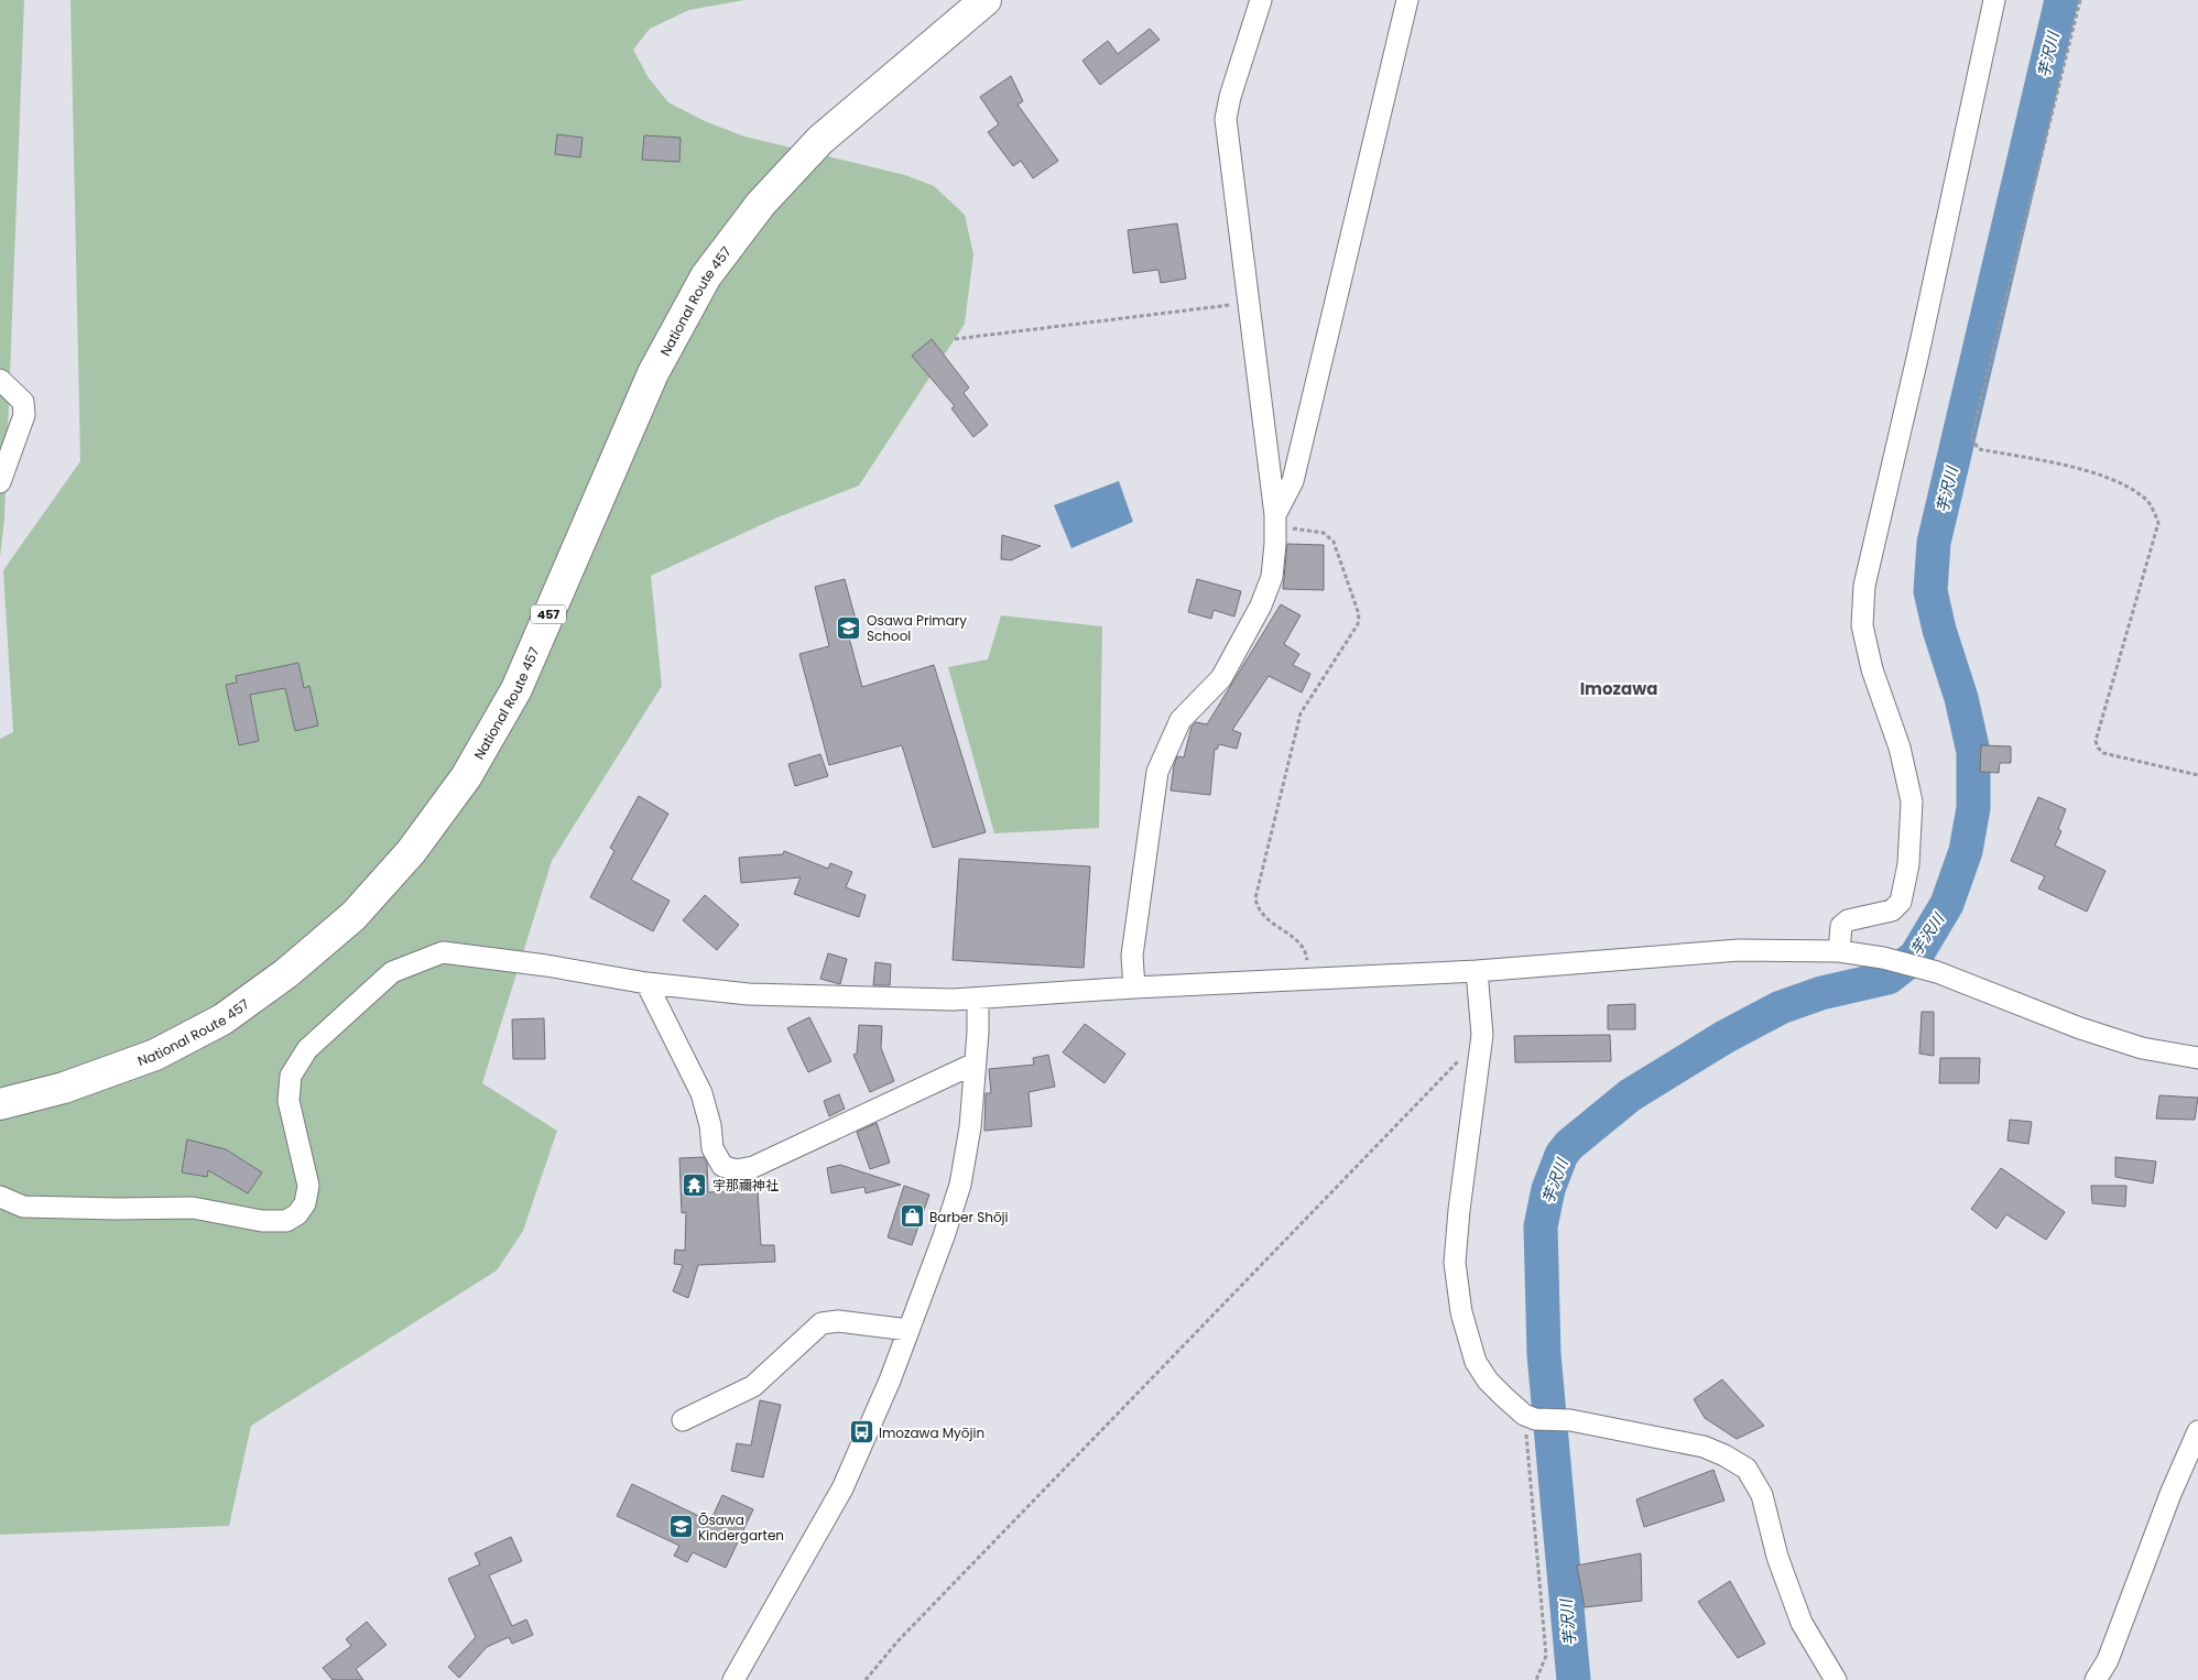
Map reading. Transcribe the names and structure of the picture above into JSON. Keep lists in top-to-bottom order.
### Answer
{
  "streets": {
    "highway": ["National Route 457", "457"]
  },
  "districts": ["Imozawa"],
  "water": ["芋沢川"],
  "places": {
    "school or university": ["Osawa Primary School", "Ōsawa Kindergarten"],
    "temple": ["宇那禰神社"],
    "shop": ["Barber Shōji"],
    "bus stop": ["Imozawa Myōjin"]
  }
}
